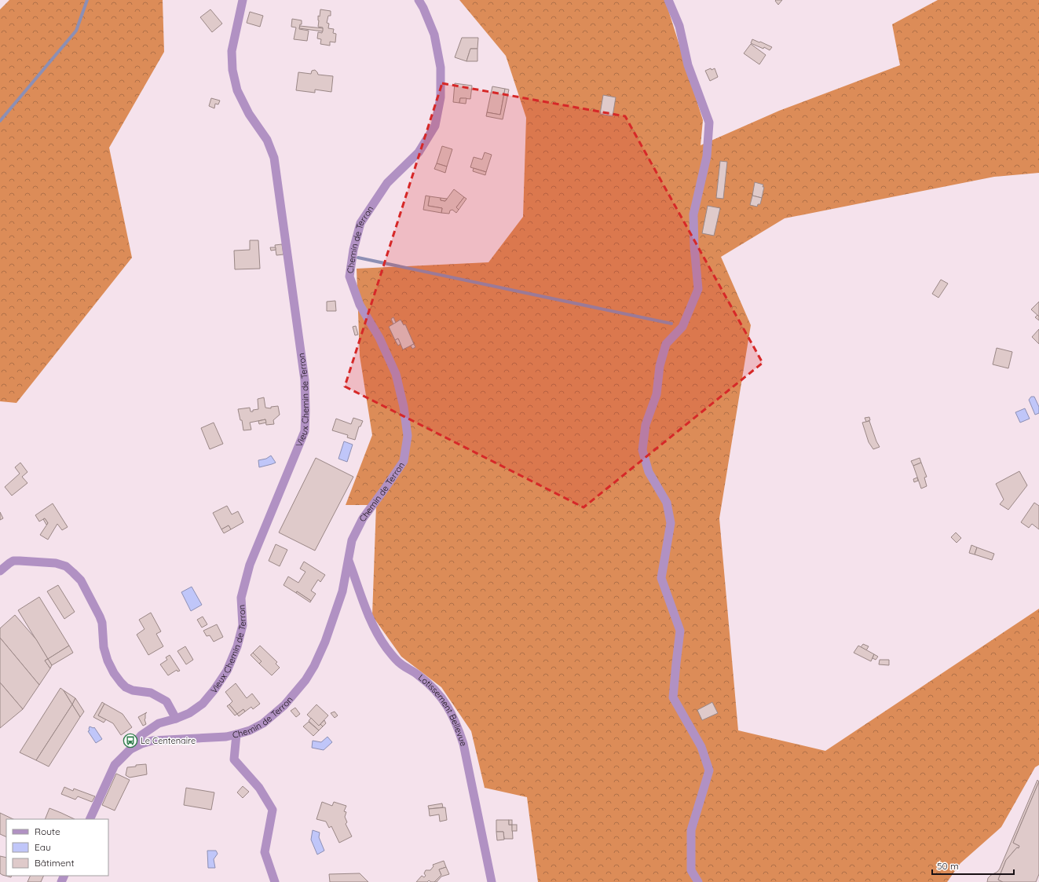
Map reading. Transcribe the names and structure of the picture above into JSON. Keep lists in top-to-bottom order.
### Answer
{
  "streets": {
    "street": ["Chemin de Terron", "Vieux Chemin de Terron", "Lotissement Bellevue"]
  },
  "crossings": [
    ["Chemin de Terron", "Vieux Chemin de Terron"],
    ["Chemin de Terron", "Lotissement Bellevue"]
  ],
  "places": {
    "bus stop": ["Le Centenaire"]
  },
  "legend": ["Route", "Eau", "Bâtiment"],
  "scale_bar": "50 m"
}
